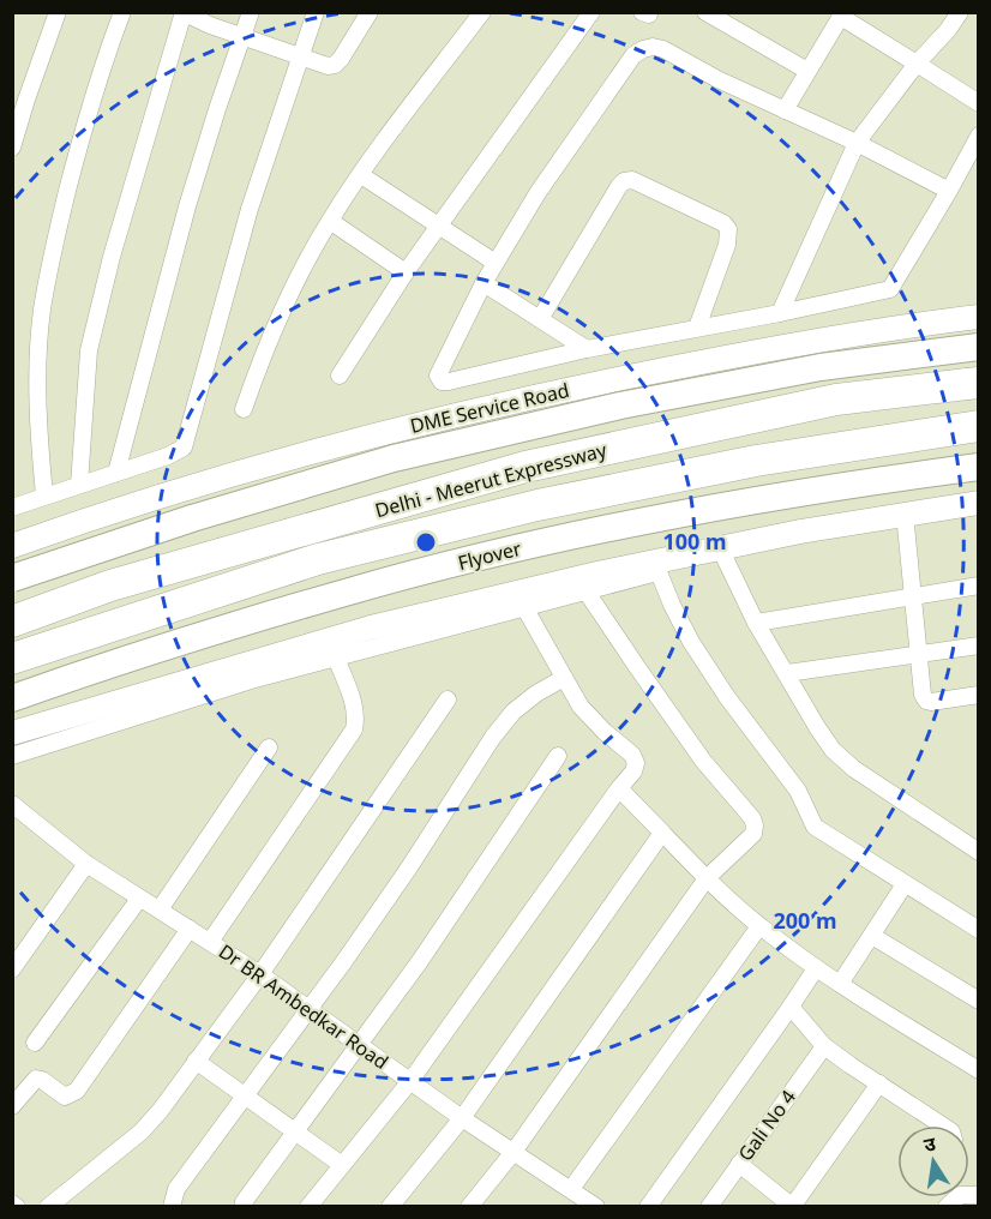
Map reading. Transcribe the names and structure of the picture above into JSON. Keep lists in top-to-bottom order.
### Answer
{
  "streets": {
    "highway": ["Delhi - Meerut Expressway", "Flyover"],
    "main road": ["DME Service Road"],
    "street": ["Dr BR Ambedkar Road", "Gali No 4"]
  },
  "north": "top",
  "rings": ["100 m", "200 m"]
}
